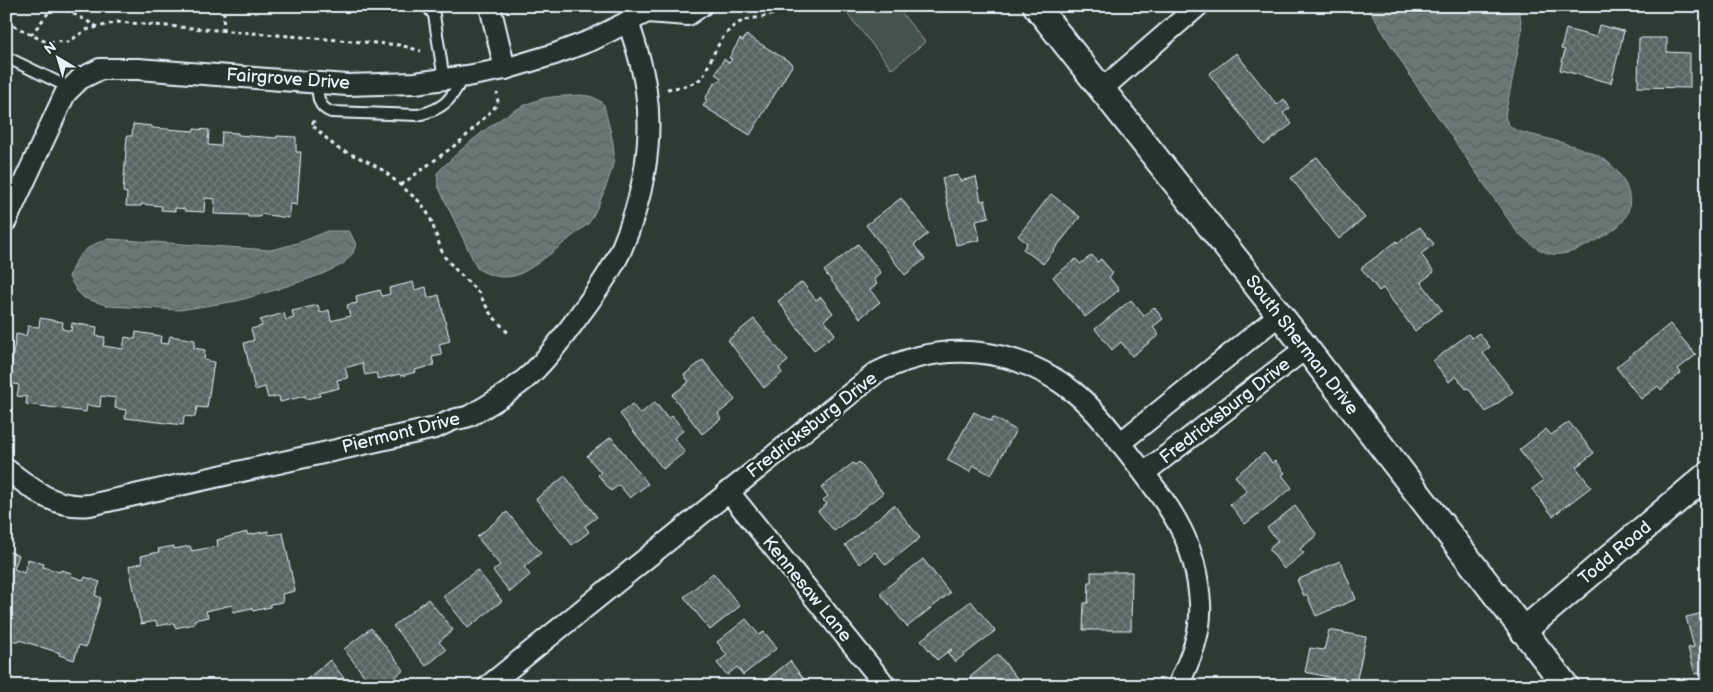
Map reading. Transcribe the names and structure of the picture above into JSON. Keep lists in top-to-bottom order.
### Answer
{
  "streets": {
    "street": [
      "Fairgrove Drive",
      "South Sherman Drive",
      "Fredricksburg Drive",
      "Piermont Drive",
      "Todd Road",
      "Kennesaw Lane"
    ]
  },
  "crossings": [
    ["Fairgrove Drive", "Piermont Drive"],
    ["South Sherman Drive", "Fredricksburg Drive"],
    ["South Sherman Drive", "Todd Road"],
    ["Fredricksburg Drive", "Kennesaw Lane"]
  ],
  "north": "top left"
}
